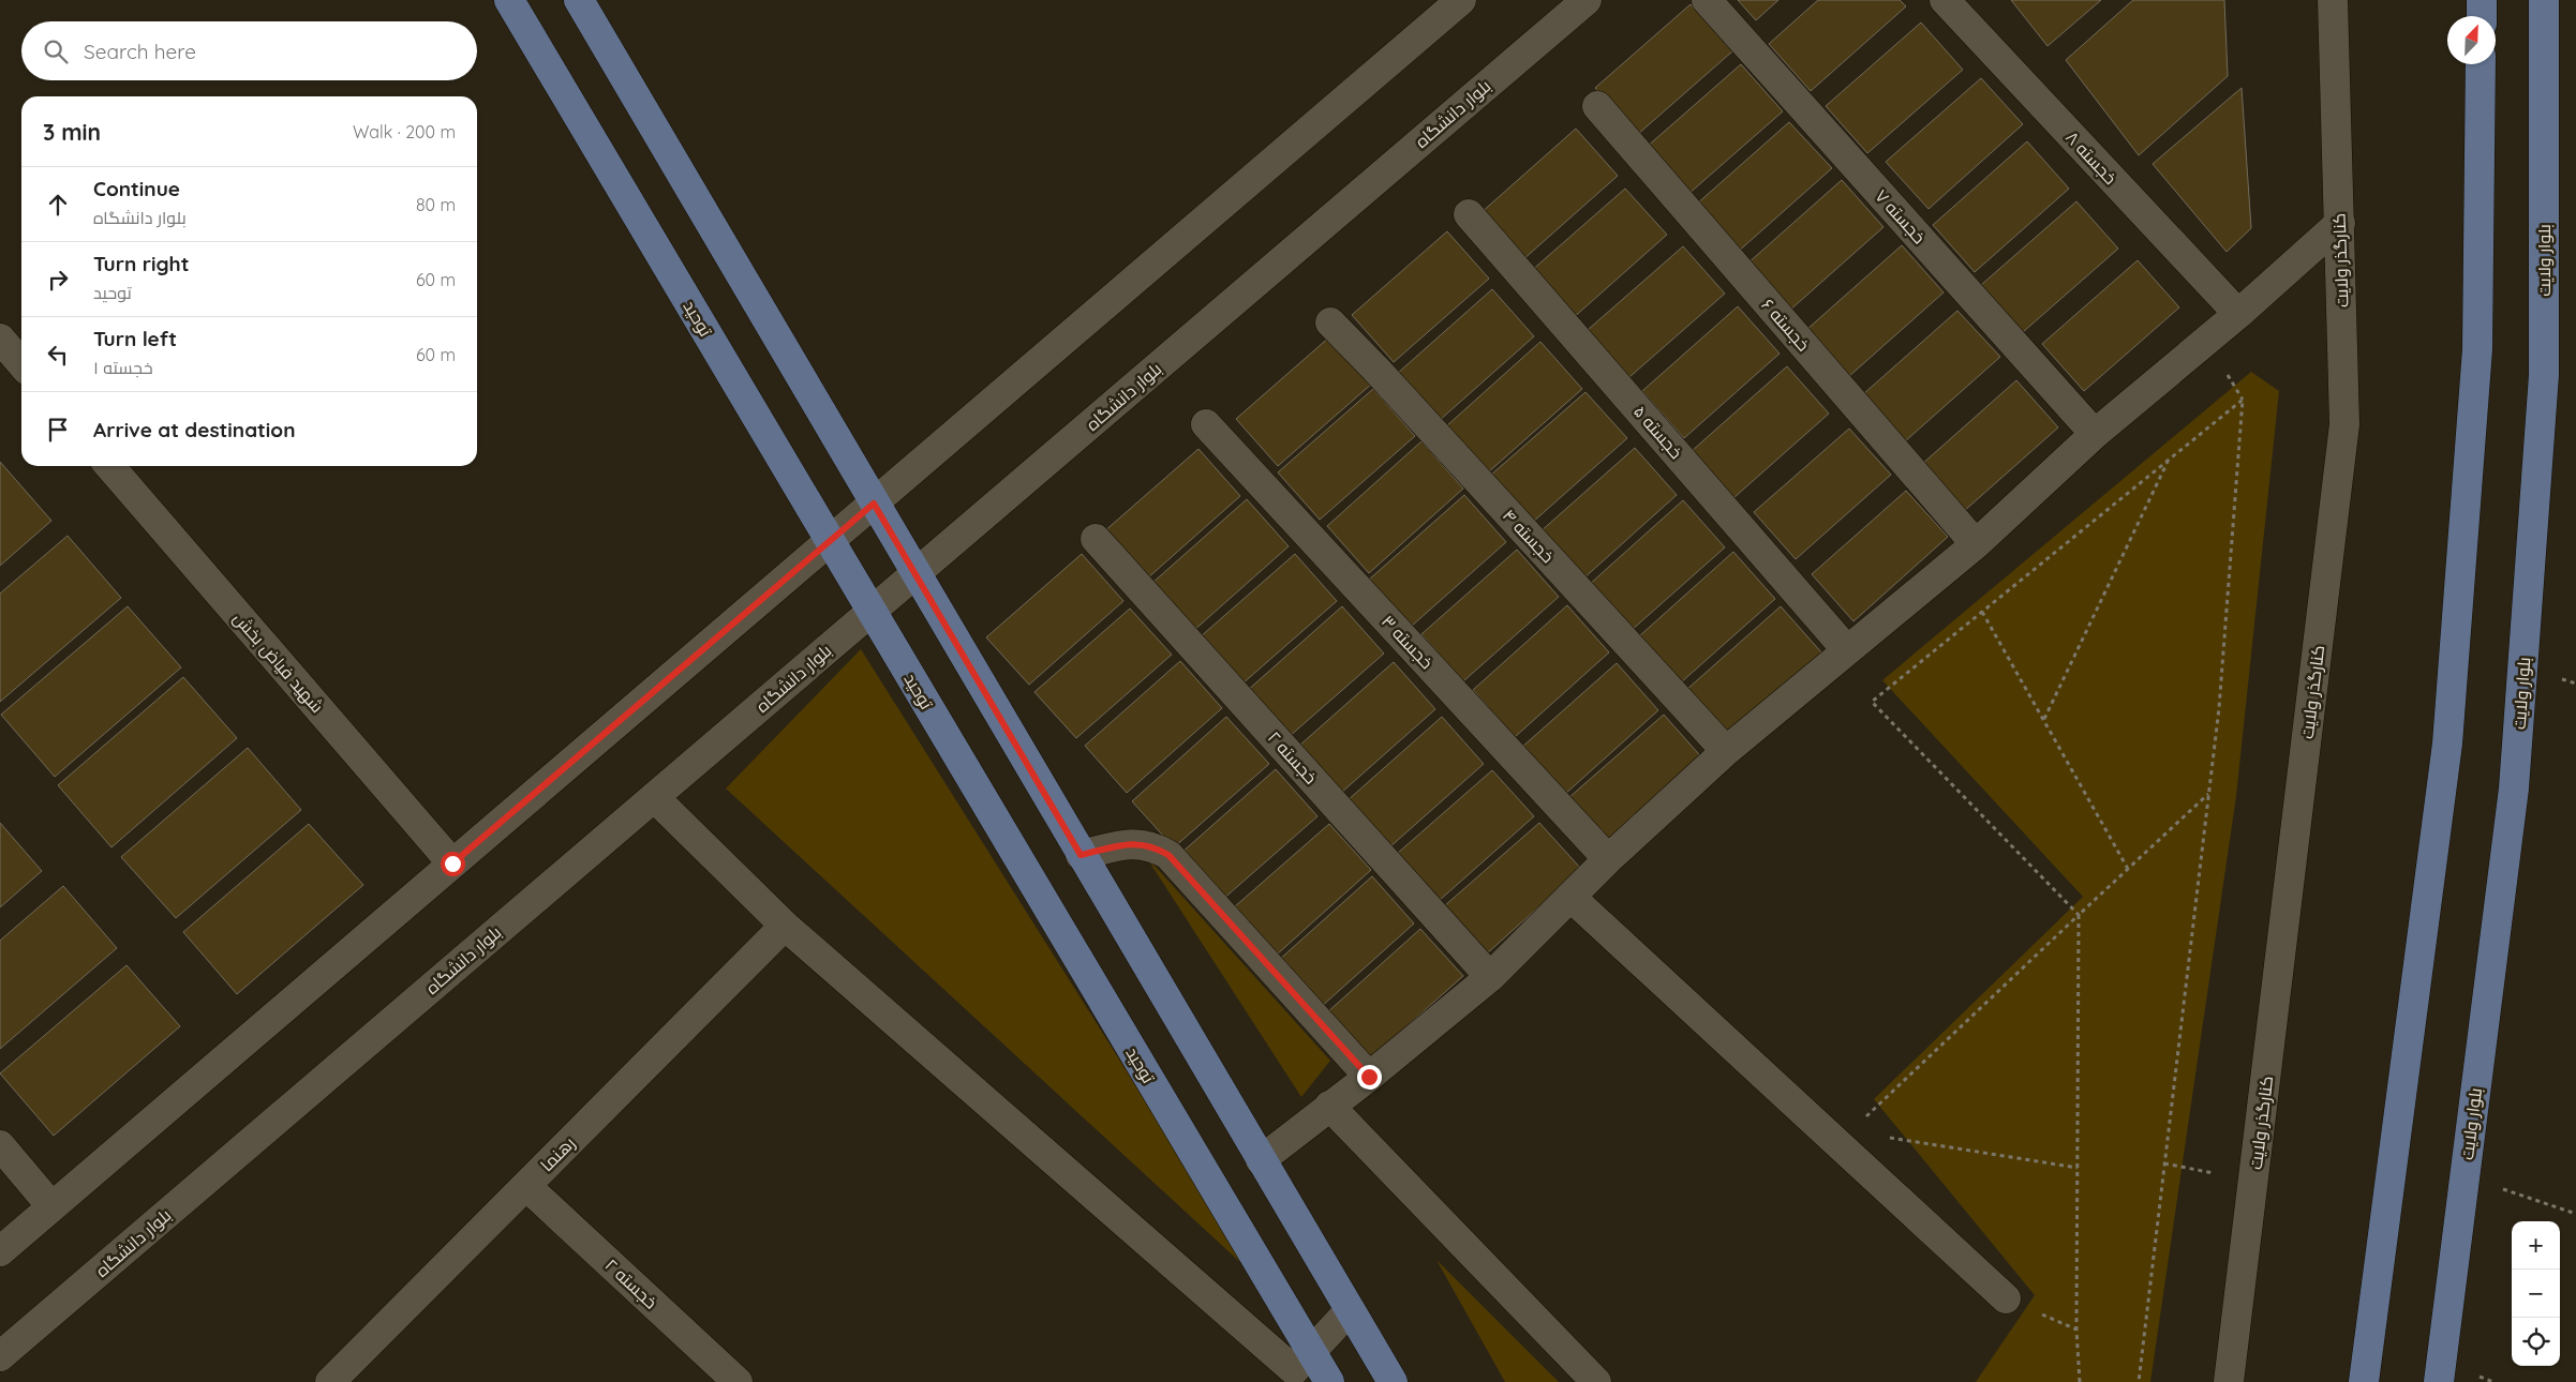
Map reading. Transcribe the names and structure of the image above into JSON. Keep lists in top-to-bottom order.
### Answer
{
  "streets": {
    "main road": ["بلوار ولایت", "توحید"],
    "street": [
      "بلوار دانشگاه",
      "خجسته ۸",
      "خجسته ۷",
      "کنارگذر ولایت",
      "خجسته ۶",
      "خجسته ۵",
      "خجسته ۴",
      "خجسته ۳",
      "شهید فیاض بخش",
      "خجسته ۲",
      "رهنما"
    ]
  },
  "crossings": [
    ["بلوار دانشگاه", "توحید"],
    ["خجسته ۲", "رهنما"]
  ],
  "north": "top right",
  "page": {
    "search": "Search here",
    "heading": ["3 min", "Walk · 200 m"],
    "list": [
      ["Continue", "بلوار دانشگاه", "80 m"],
      ["Turn right", "توحید", "60 m"],
      ["Turn left", "خجسته ۱", "60 m"],
      "Arrive at destination"
    ],
    "map_buttons": ["+", "−"]
  }
}
